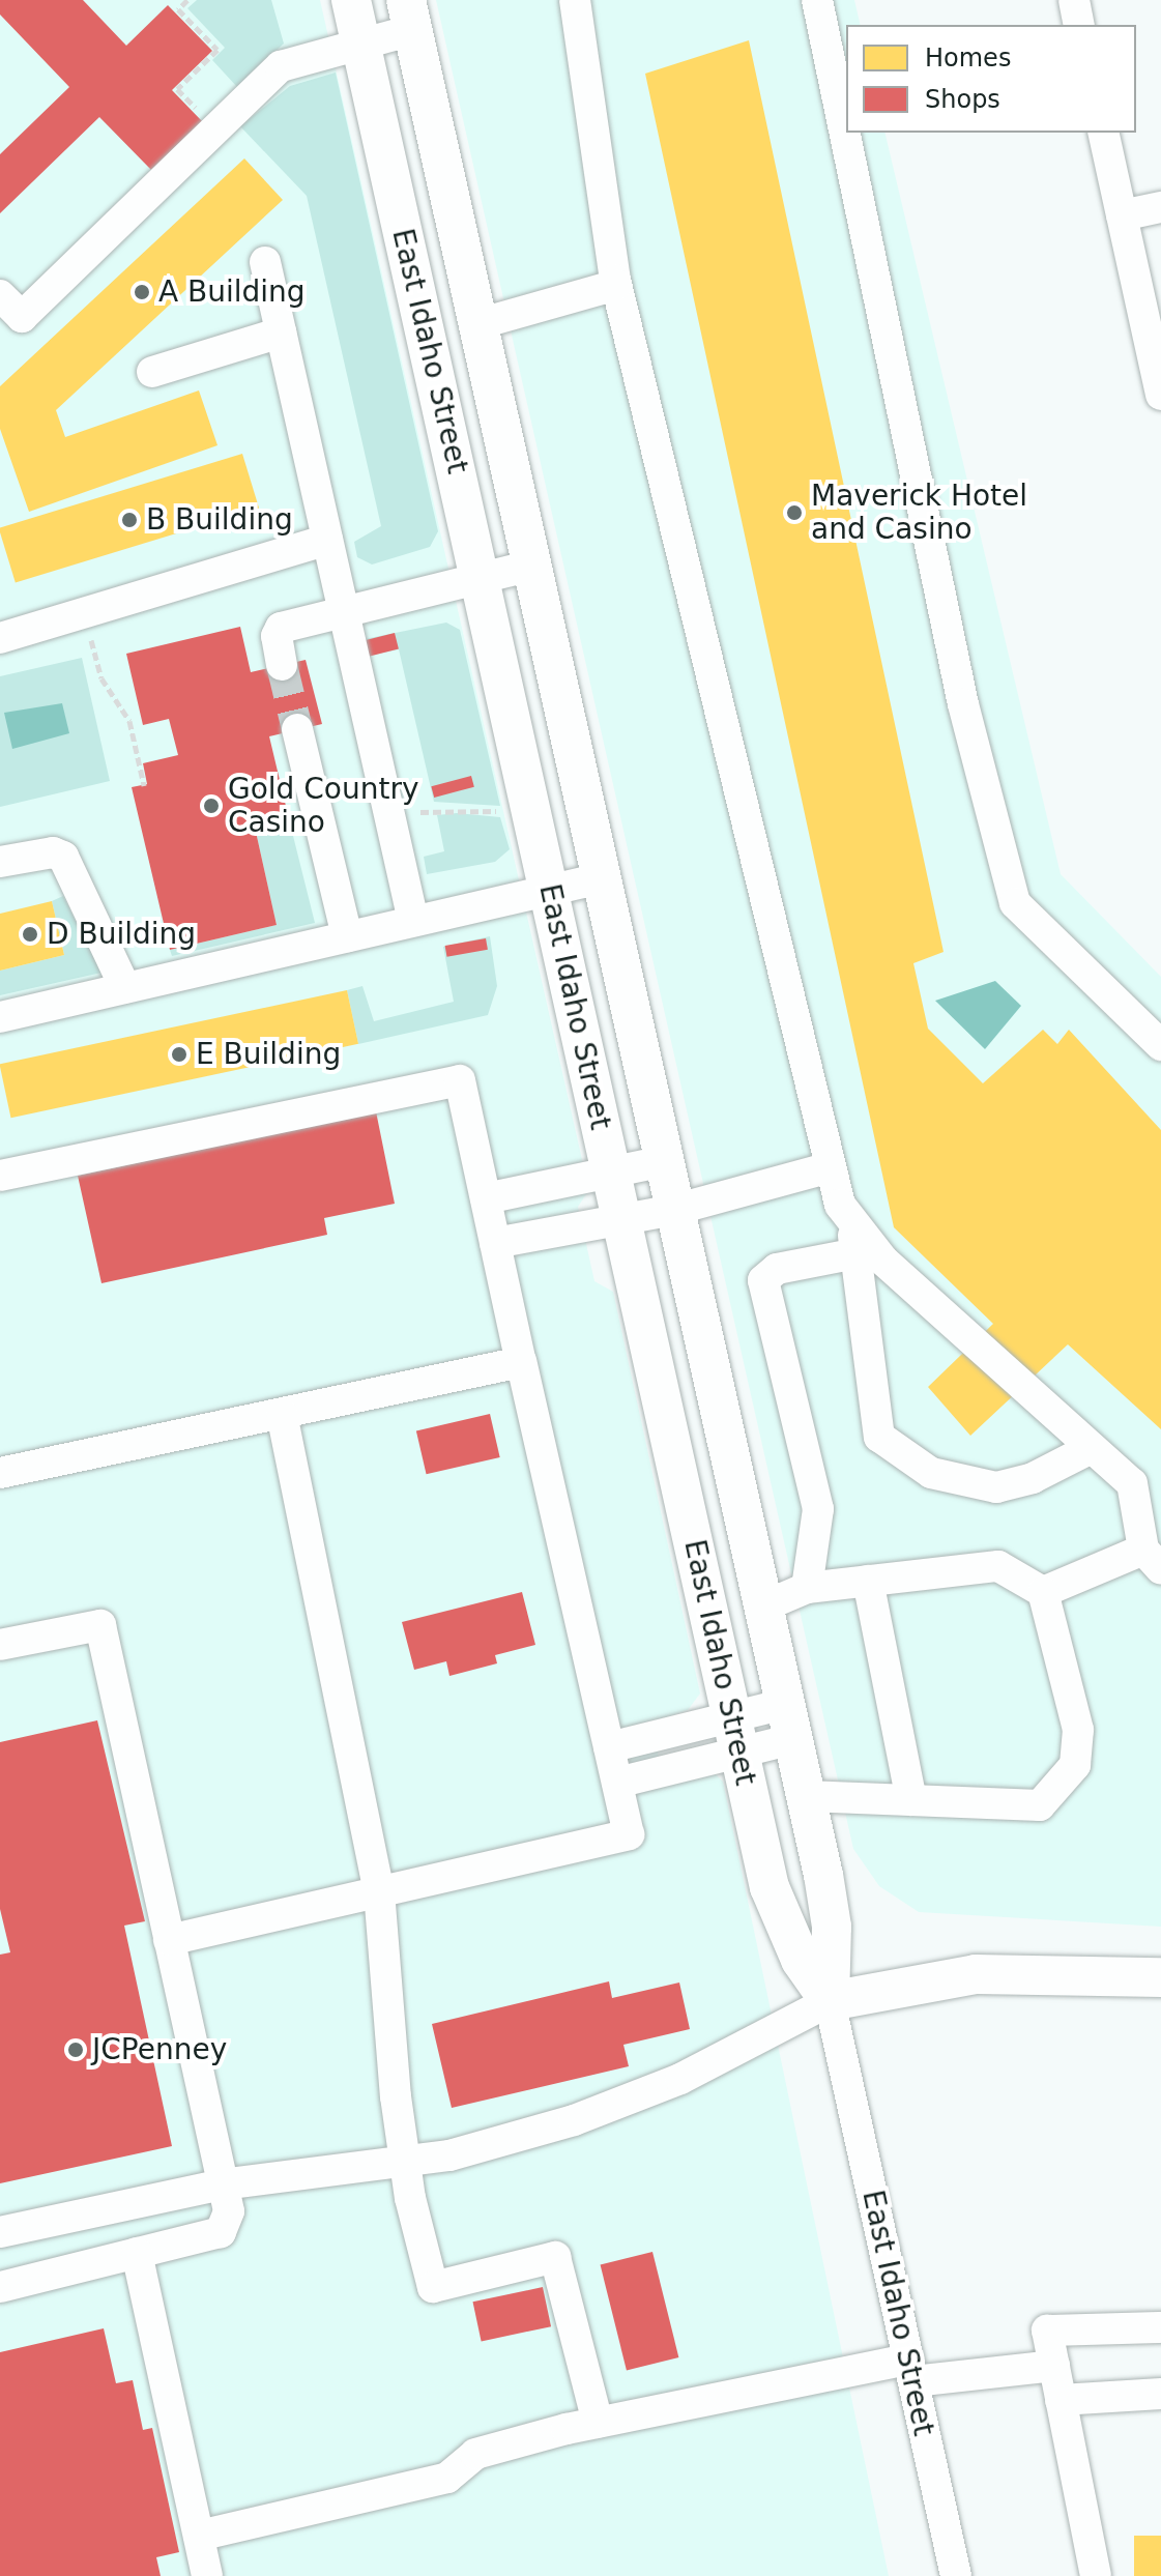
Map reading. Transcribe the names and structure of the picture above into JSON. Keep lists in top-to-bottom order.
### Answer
{
  "streets": {
    "main road": ["East Idaho Street"]
  },
  "places": [
    "A Building",
    "Maverick Hotel and Casino",
    "B Building",
    "Gold Country Casino",
    "D Building",
    "E Building",
    "JCPenney"
  ],
  "legend": ["Homes", "Shops"]
}
